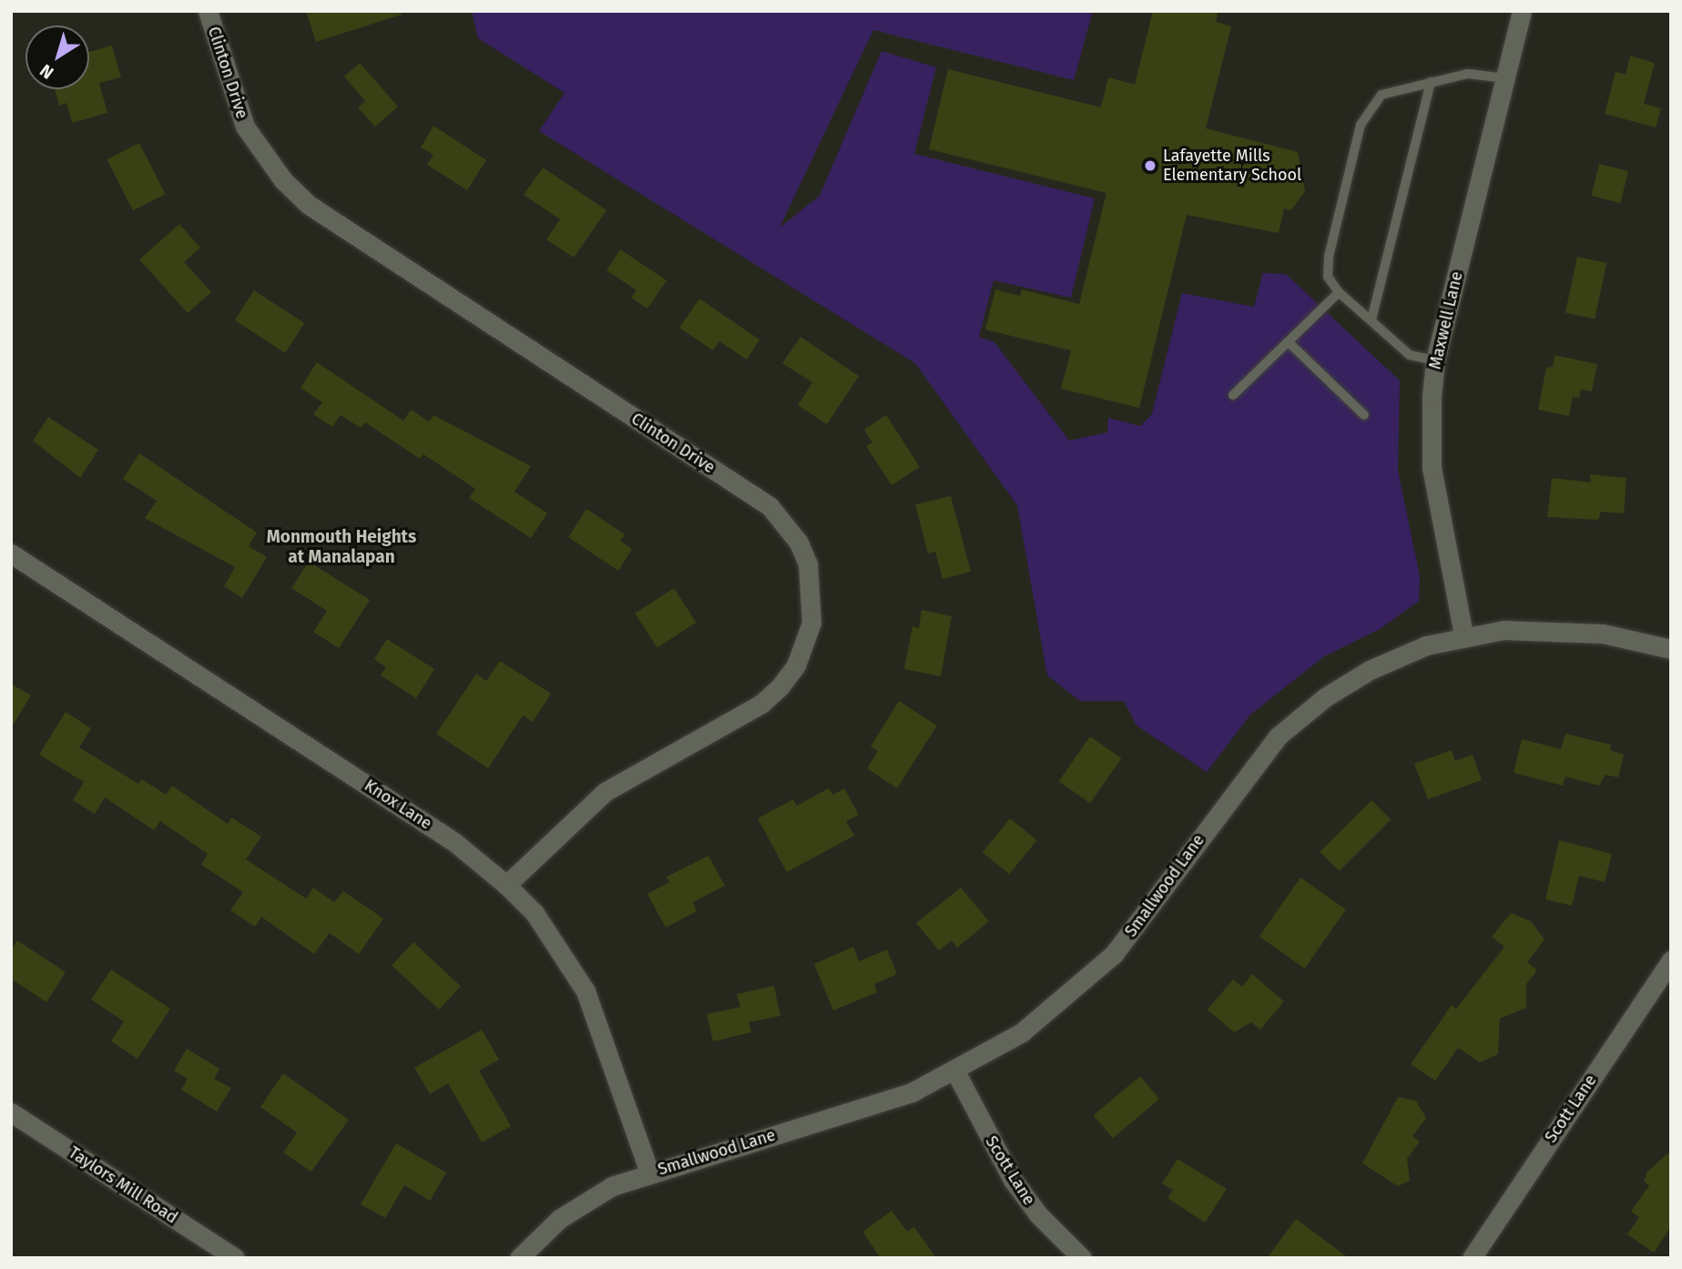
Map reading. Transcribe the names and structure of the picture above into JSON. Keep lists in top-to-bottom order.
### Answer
{
  "streets": {
    "street": [
      "Clinton Drive",
      "Maxwell Lane",
      "Knox Lane",
      "Smallwood Lane",
      "Scott Lane",
      "Taylors Mill Road"
    ]
  },
  "crossings": [
    ["Clinton Drive", "Knox Lane"],
    ["Maxwell Lane", "Smallwood Lane"],
    ["Knox Lane", "Smallwood Lane"],
    ["Smallwood Lane", "Scott Lane"]
  ],
  "districts": ["Monmouth Heights at Manalapan"],
  "places": ["Lafayette Mills Elementary School"],
  "north": "bottom left"
}
